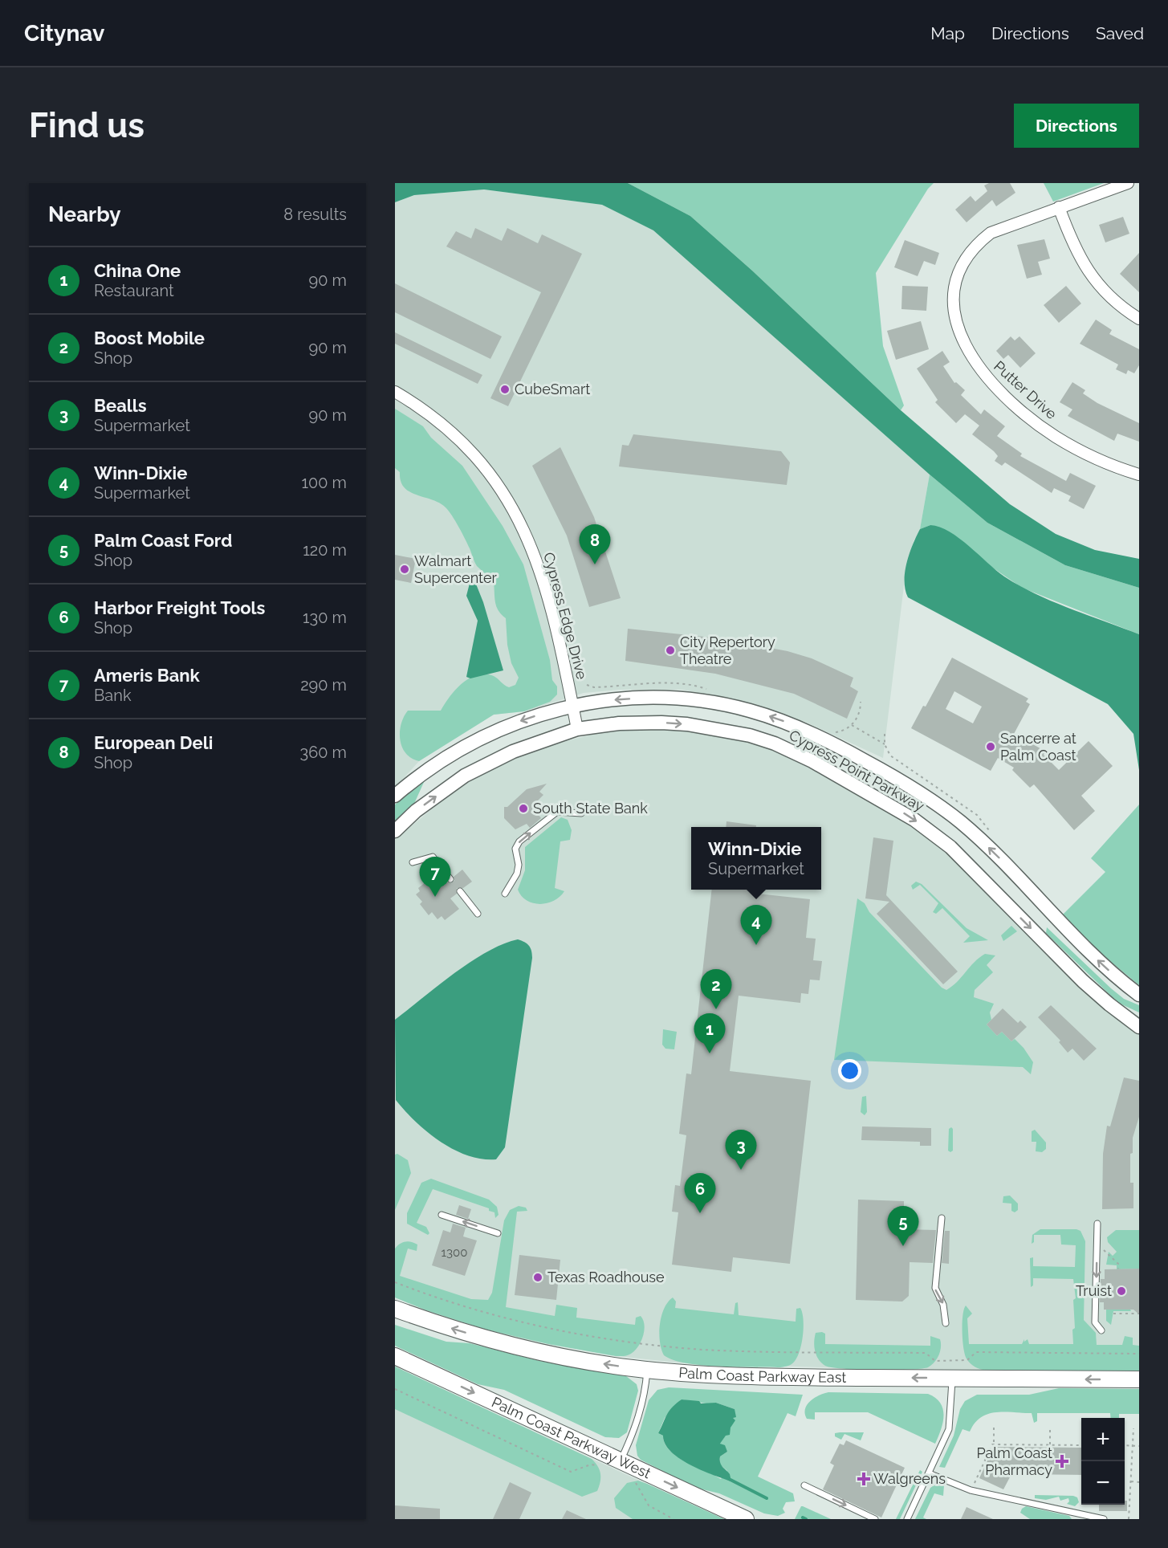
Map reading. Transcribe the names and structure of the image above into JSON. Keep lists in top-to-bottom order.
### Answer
{
  "streets": {
    "main road": ["Palm Coast Parkway East", "Palm Coast Parkway West"],
    "street": ["Putter Drive", "Cypress Edge Drive", "Cypress Point Parkway"]
  },
  "crossings": [
    ["Cypress Edge Drive", "Cypress Point Parkway"]
  ],
  "one_way": ["Palm Coast Parkway East", "Palm Coast Parkway West"],
  "places": {
    "other": [
      "CubeSmart",
      "Walmart Supercenter",
      "City Repertory Theatre",
      "Sancerre at Palm Coast",
      "South State Bank",
      "Texas Roadhouse",
      "Truist"
    ],
    "health": ["Palm Coast Pharmacy", "Walgreens"]
  },
  "house_numbers": ["1300"],
  "page": {
    "header": "Citynav",
    "nav": ["Map", "Directions", "Saved"],
    "buttons": "Directions",
    "title": "Find us",
    "heading": ["Nearby", "8 results"],
    "list": [
      {
        "mark": "1",
        "name": "China One",
        "note": "Restaurant",
        "value": "90 m"
      },
      {
        "mark": "2",
        "name": "Boost Mobile",
        "note": "Shop",
        "value": "90 m"
      },
      {
        "mark": "3",
        "name": "Bealls",
        "note": "Supermarket",
        "value": "90 m"
      },
      {
        "mark": "4",
        "name": "Winn-Dixie",
        "note": "Supermarket",
        "value": "100 m"
      },
      {
        "mark": "5",
        "name": "Palm Coast Ford",
        "note": "Shop",
        "value": "120 m"
      },
      {
        "mark": "6",
        "name": "Harbor Freight Tools",
        "note": "Shop",
        "value": "130 m"
      },
      {
        "mark": "7",
        "name": "Ameris Bank",
        "note": "Bank",
        "value": "290 m"
      },
      {
        "mark": "8",
        "name": "European Deli",
        "note": "Shop",
        "value": "360 m"
      }
    ],
    "pins": [
      "8",
      "7",
      "4",
      "2",
      "1",
      "3",
      "6",
      "5"
    ],
    "popup": ["Winn-Dixie", "Supermarket"],
    "map_buttons": ["+", "−"]
  }
}
